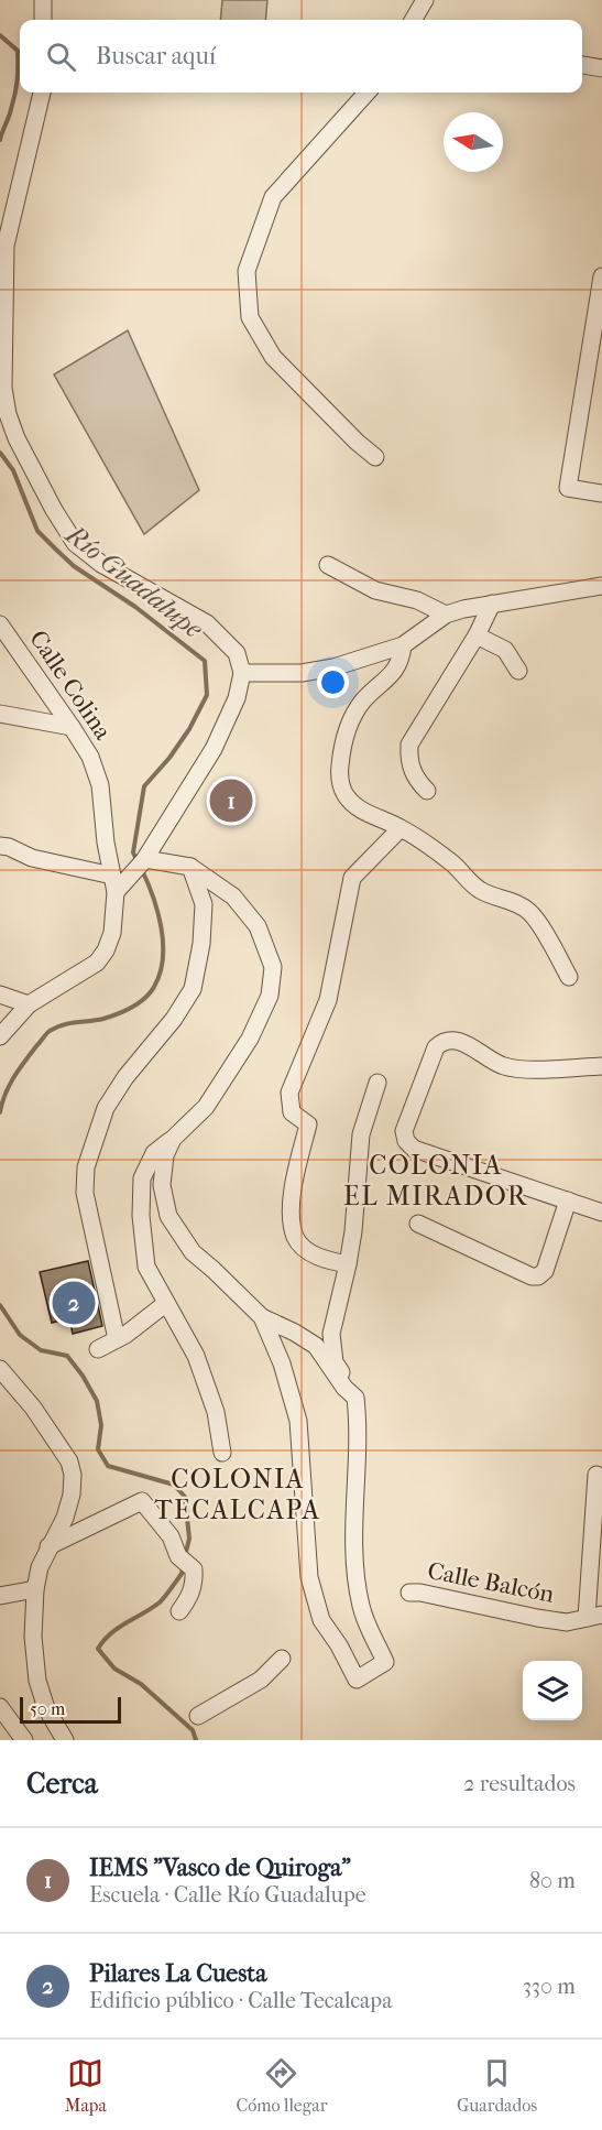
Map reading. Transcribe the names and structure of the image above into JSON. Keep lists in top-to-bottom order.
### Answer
{
  "streets": {
    "street": ["Calle Colina", "Calle Balcón"]
  },
  "districts": ["COLONIA EL MIRADOR", "COLONIA TECALCAPA"],
  "water": ["Río Guadalupe"],
  "scale_bar": "50 m",
  "north": "left",
  "page": {
    "search": "Buscar aquí",
    "pins": ["1", "2"],
    "scale": "50 m",
    "heading": ["Cerca", "2 resultados"],
    "list": [
      {
        "mark": "1",
        "name": "IEMS \"Vasco de Quiroga\"",
        "note": "Escuela · Calle Río Guadalupe",
        "value": "80 m"
      },
      {
        "mark": "2",
        "name": "Pilares La Cuesta",
        "note": "Edificio público · Calle Tecalcapa",
        "value": "330 m"
      }
    ],
    "nav": ["Mapa", "Cómo llegar", "Guardados"]
  }
}
